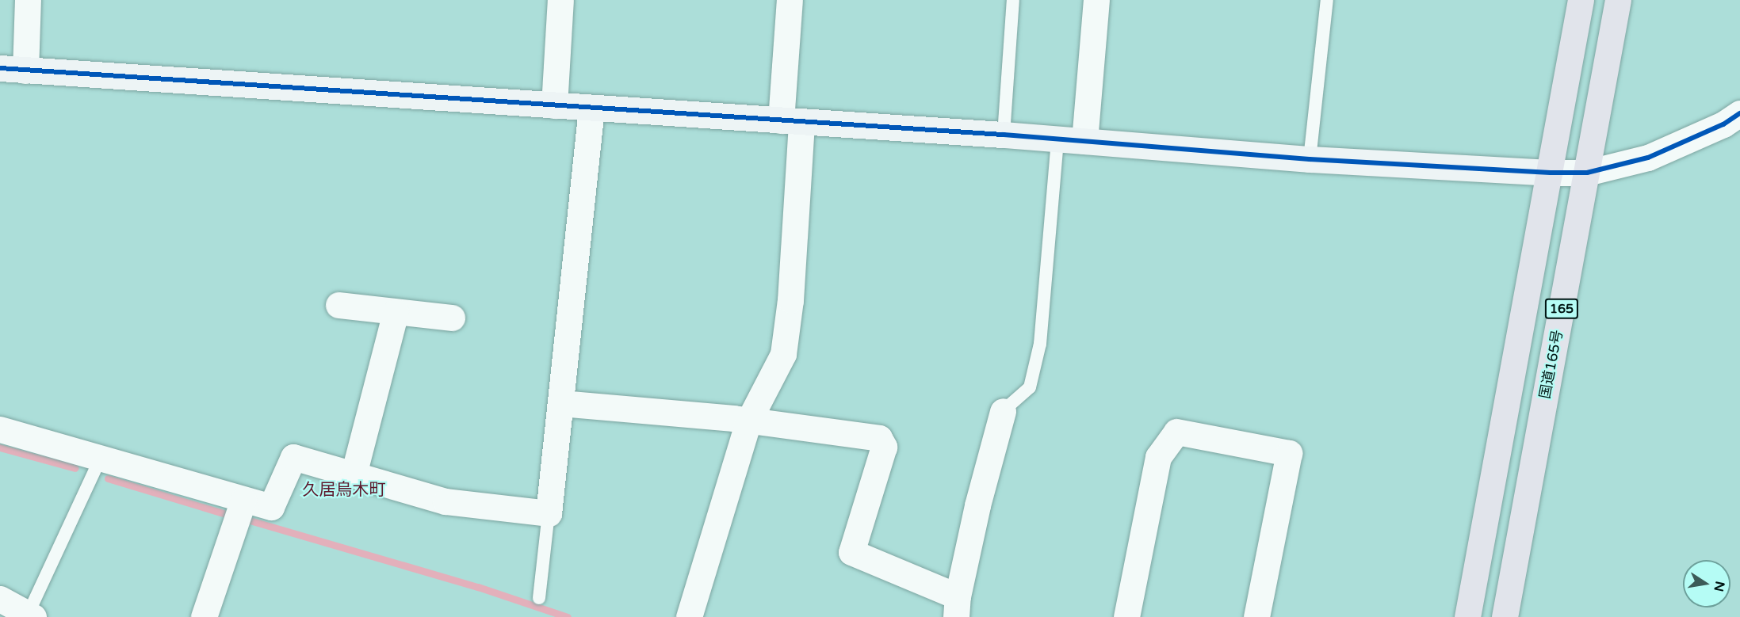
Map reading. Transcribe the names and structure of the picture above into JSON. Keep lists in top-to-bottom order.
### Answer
{
  "streets": {
    "highway": ["165", "国道165号"]
  },
  "districts": ["久居烏木町"],
  "north": "right"
}
